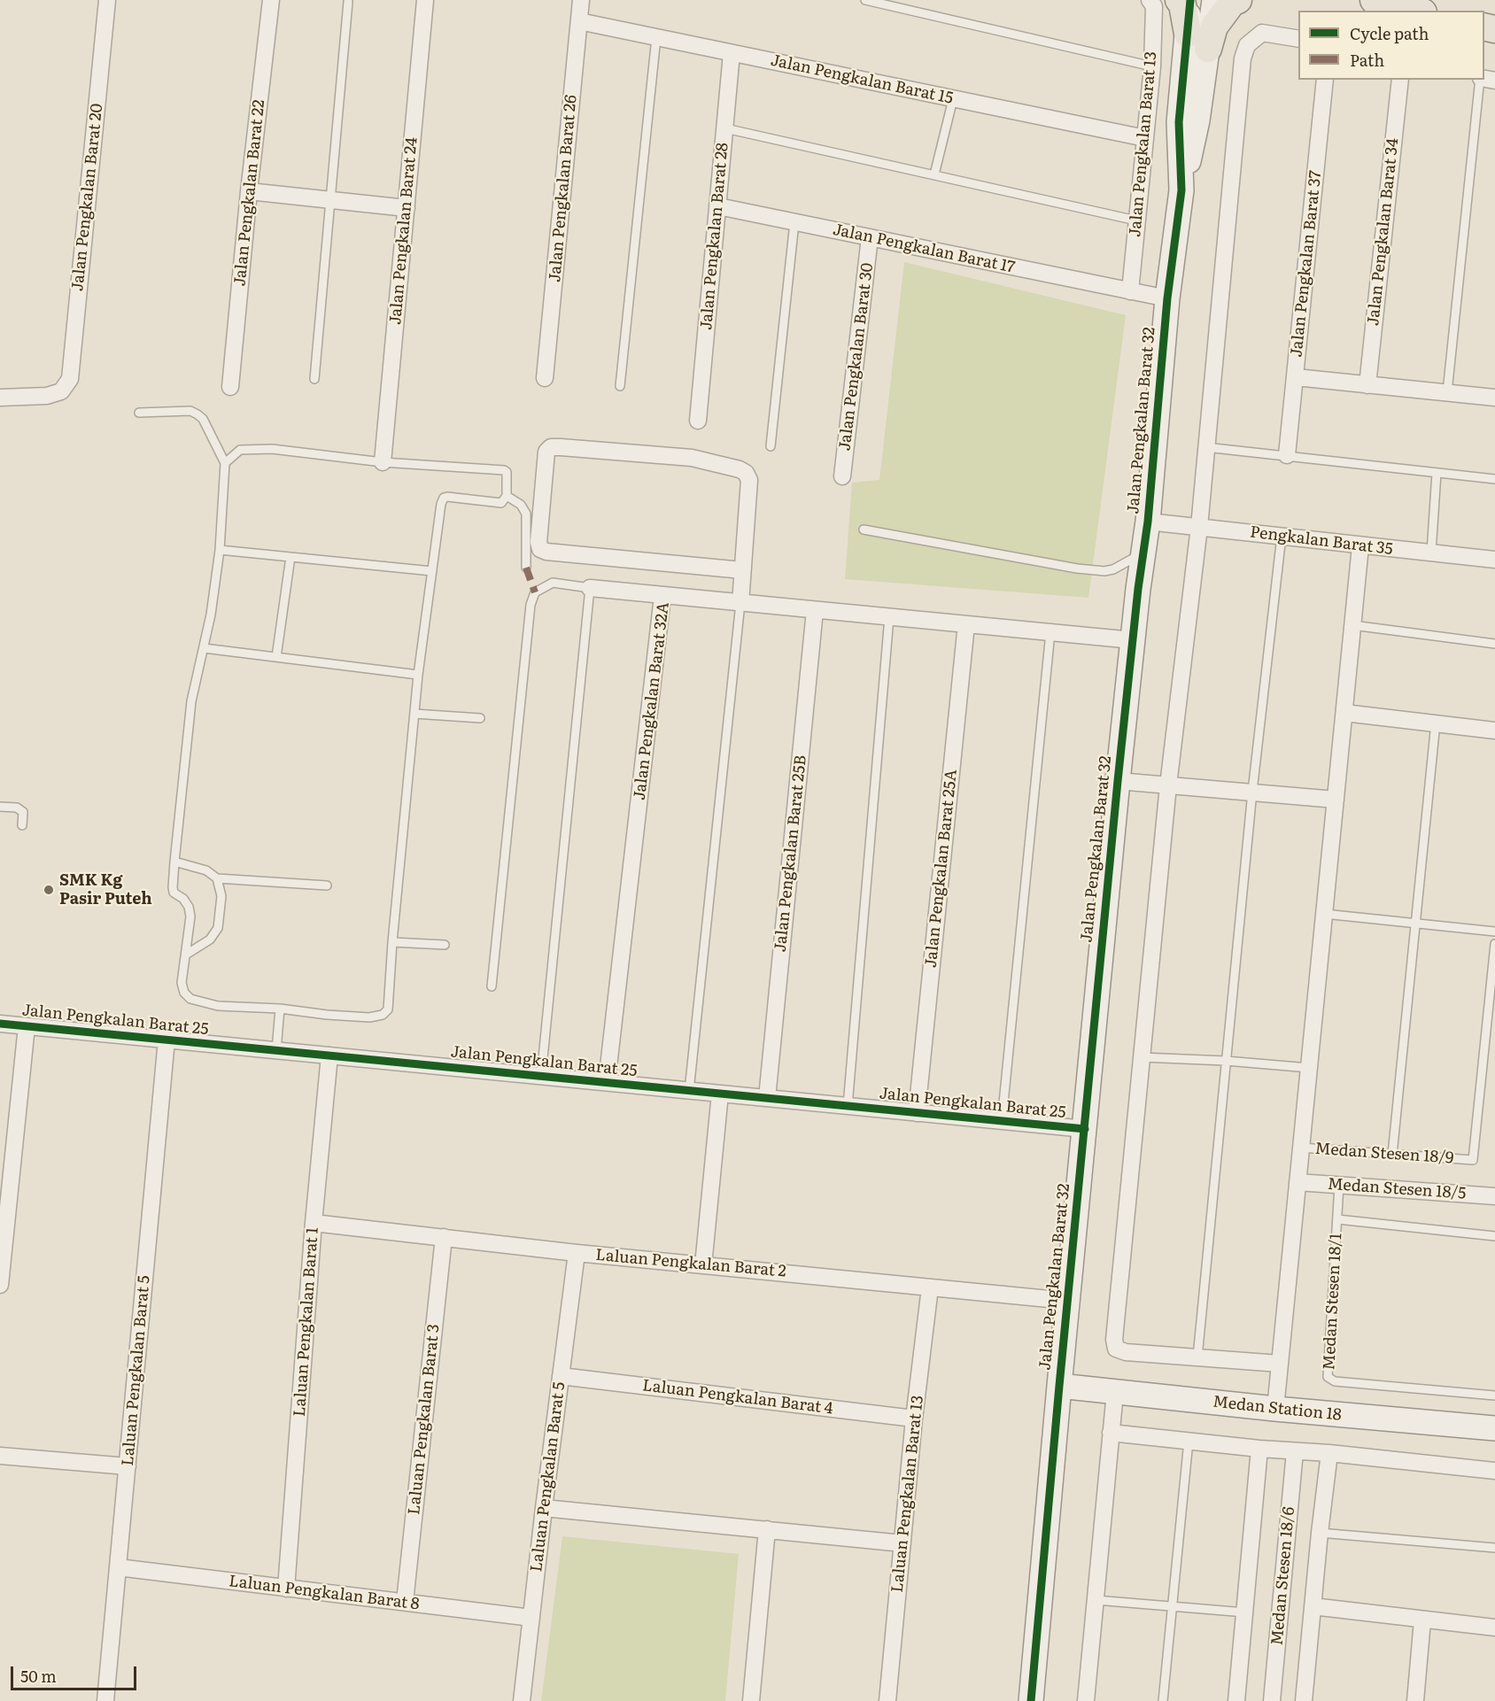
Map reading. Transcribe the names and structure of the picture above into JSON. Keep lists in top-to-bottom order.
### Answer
{
  "streets": {
    "street": [
      "Jalan Pengkalan Barat 15",
      "Jalan Pengkalan Barat 13",
      "Jalan Pengkalan Barat 26",
      "Jalan Pengkalan Barat 22",
      "Jalan Pengkalan Barat 20",
      "Jalan Pengkalan Barat 24",
      "Jalan Pengkalan Barat 34",
      "Jalan Pengkalan Barat 28",
      "Jalan Pengkalan Barat 17",
      "Jalan Pengkalan Barat 37",
      "Jalan Pengkalan Barat 30",
      "Jalan Pengkalan Barat 32",
      "Pengkalan Barat 35",
      "Jalan Pengkalan Barat 32A",
      "Jalan Pengkalan Barat 25B",
      "Jalan Pengkalan Barat 25A",
      "Jalan Pengkalan Barat 25",
      "Medan Stesen 18/5",
      "Laluan Pengkalan Barat 2",
      "Laluan Pengkalan Barat 1",
      "Laluan Pengkalan Barat 5",
      "Laluan Pengkalan Barat 4",
      "Medan Station 18",
      "Laluan Pengkalan Barat 3",
      "Laluan Pengkalan Barat 13",
      "Medan Stesen 18/6",
      "Laluan Pengkalan Barat 8"
    ],
    "lane": ["Medan Stesen 18/9", "Medan Stesen 18/1"]
  },
  "crossings": [
    ["Jalan Pengkalan Barat 15", "Jalan Pengkalan Barat 13"],
    ["Jalan Pengkalan Barat 15", "Jalan Pengkalan Barat 26"],
    ["Jalan Pengkalan Barat 15", "Jalan Pengkalan Barat 28"],
    ["Jalan Pengkalan Barat 13", "Jalan Pengkalan Barat 17"],
    ["Jalan Pengkalan Barat 34", "Jalan Pengkalan Barat 37"],
    ["Jalan Pengkalan Barat 28", "Jalan Pengkalan Barat 17"],
    ["Jalan Pengkalan Barat 17", "Jalan Pengkalan Barat 30"],
    ["Jalan Pengkalan Barat 17", "Jalan Pengkalan Barat 32"],
    ["Jalan Pengkalan Barat 32", "Pengkalan Barat 35"],
    ["Jalan Pengkalan Barat 32", "Jalan Pengkalan Barat 32A"],
    ["Jalan Pengkalan Barat 32", "Jalan Pengkalan Barat 25"],
    ["Jalan Pengkalan Barat 32", "Laluan Pengkalan Barat 2"],
    ["Jalan Pengkalan Barat 32", "Medan Station 18"],
    ["Jalan Pengkalan Barat 32A", "Jalan Pengkalan Barat 25B"],
    ["Jalan Pengkalan Barat 32A", "Jalan Pengkalan Barat 25A"],
    ["Jalan Pengkalan Barat 32A", "Jalan Pengkalan Barat 25"],
    ["Jalan Pengkalan Barat 25B", "Jalan Pengkalan Barat 25"],
    ["Jalan Pengkalan Barat 25A", "Jalan Pengkalan Barat 25"],
    ["Jalan Pengkalan Barat 25", "Laluan Pengkalan Barat 1"],
    ["Jalan Pengkalan Barat 25", "Laluan Pengkalan Barat 5"],
    ["Medan Stesen 18/5", "Medan Stesen 18/1"],
    ["Laluan Pengkalan Barat 2", "Laluan Pengkalan Barat 1"],
    ["Laluan Pengkalan Barat 2", "Laluan Pengkalan Barat 5"],
    ["Laluan Pengkalan Barat 2", "Laluan Pengkalan Barat 3"],
    ["Laluan Pengkalan Barat 2", "Laluan Pengkalan Barat 13"],
    ["Laluan Pengkalan Barat 1", "Laluan Pengkalan Barat 8"],
    ["Laluan Pengkalan Barat 5", "Laluan Pengkalan Barat 4"],
    ["Laluan Pengkalan Barat 5", "Laluan Pengkalan Barat 8"],
    ["Laluan Pengkalan Barat 4", "Laluan Pengkalan Barat 13"],
    ["Laluan Pengkalan Barat 3", "Laluan Pengkalan Barat 8"]
  ],
  "places": ["SMK Kg Pasir Puteh"],
  "legend": ["Cycle path", "Path"],
  "scale_bar": "50 m"
}
